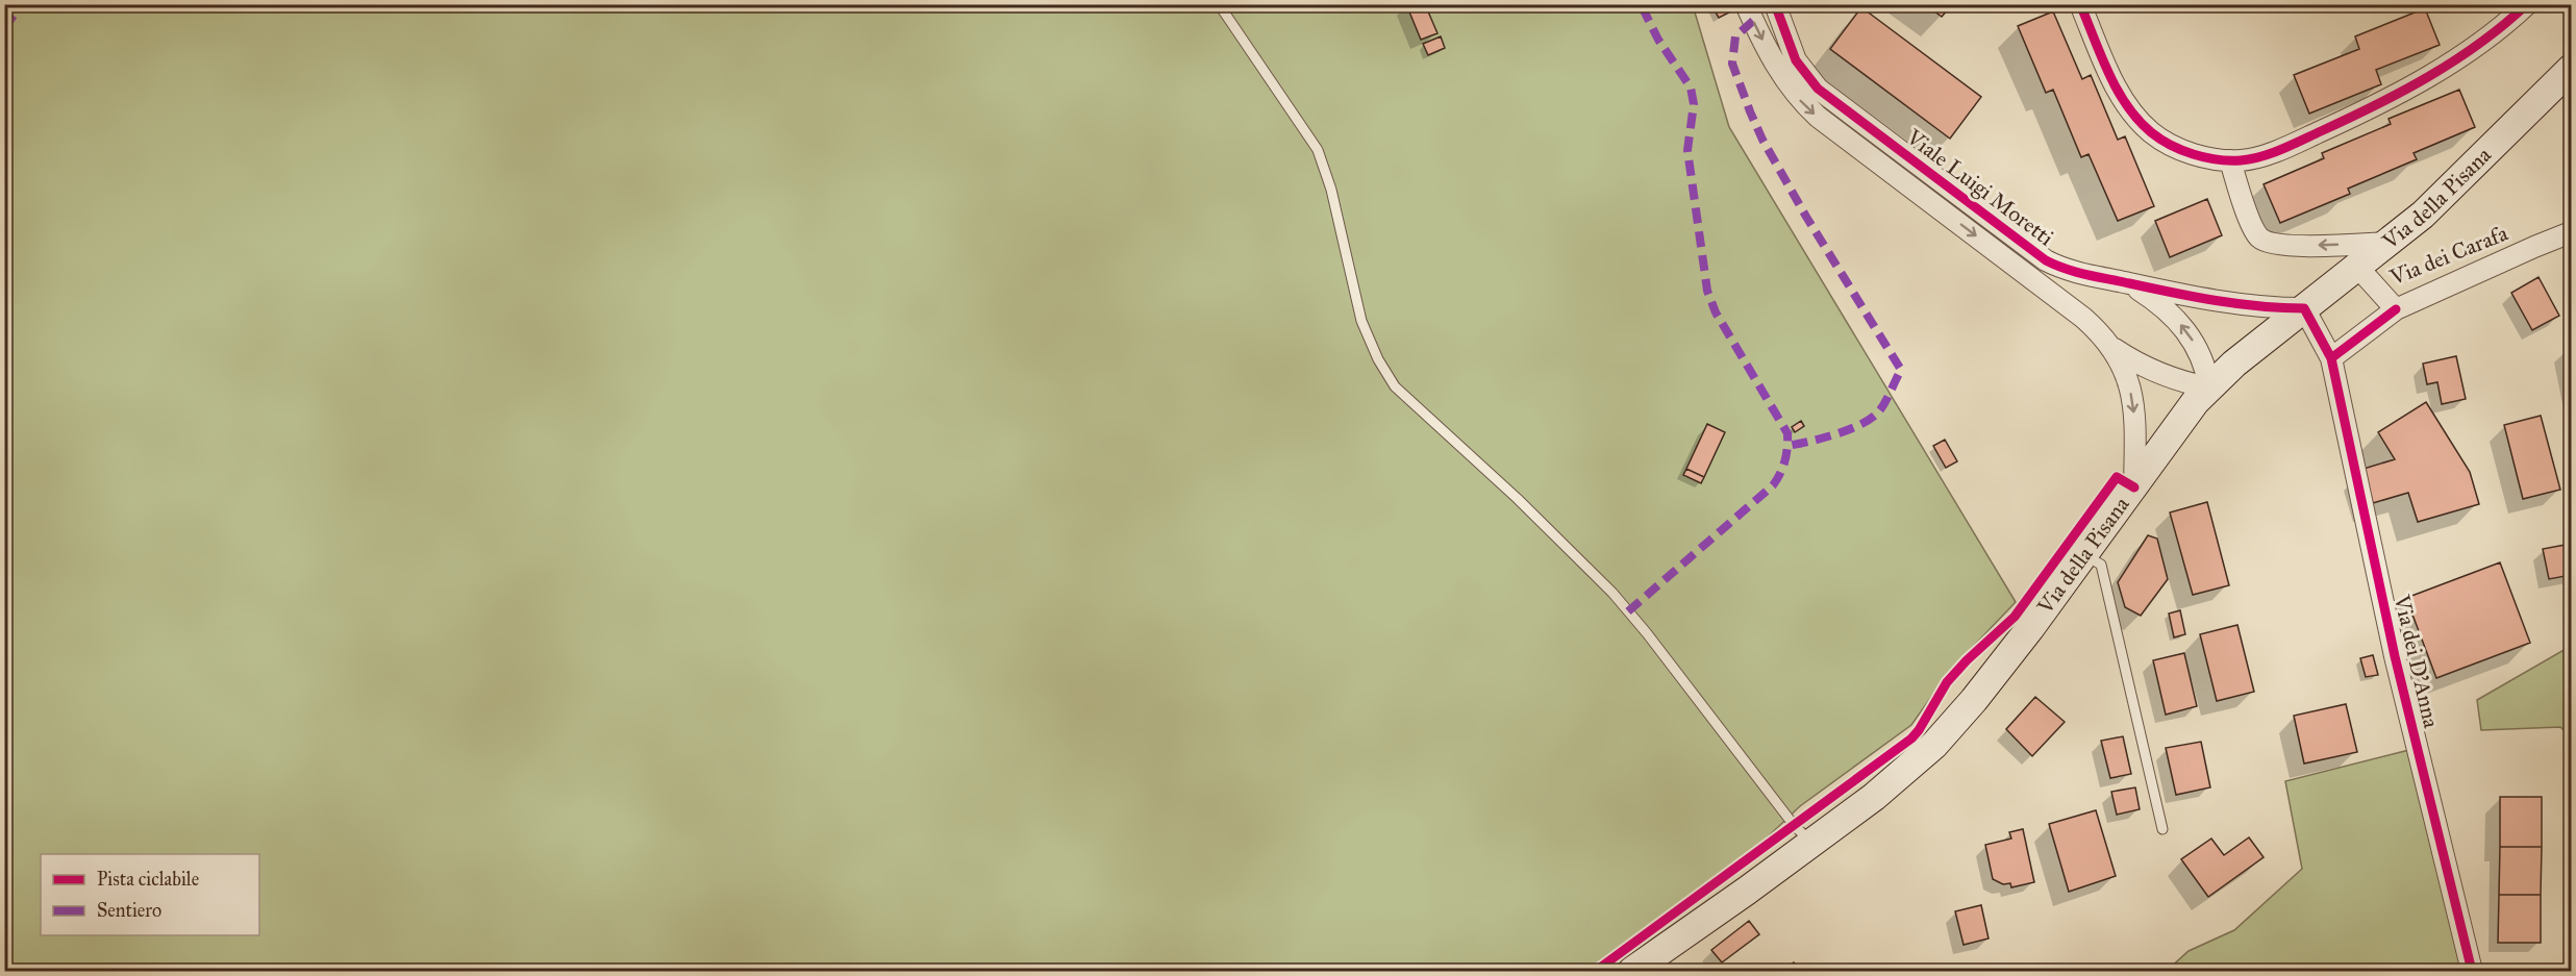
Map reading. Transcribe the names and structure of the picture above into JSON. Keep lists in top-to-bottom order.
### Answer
{
  "streets": {
    "main road": ["Via della Pisana"],
    "street": ["Viale Luigi Moretti", "Via dei Carafa", "Via dei D’Anna"]
  },
  "crossings": [
    ["Viale Luigi Moretti", "Via della Pisana"],
    ["Viale Luigi Moretti", "Via dei D’Anna"],
    ["Via della Pisana", "Via dei Carafa"],
    ["Via della Pisana", "Via dei D’Anna"]
  ],
  "legend": ["Pista ciclabile", "Sentiero"]
}
